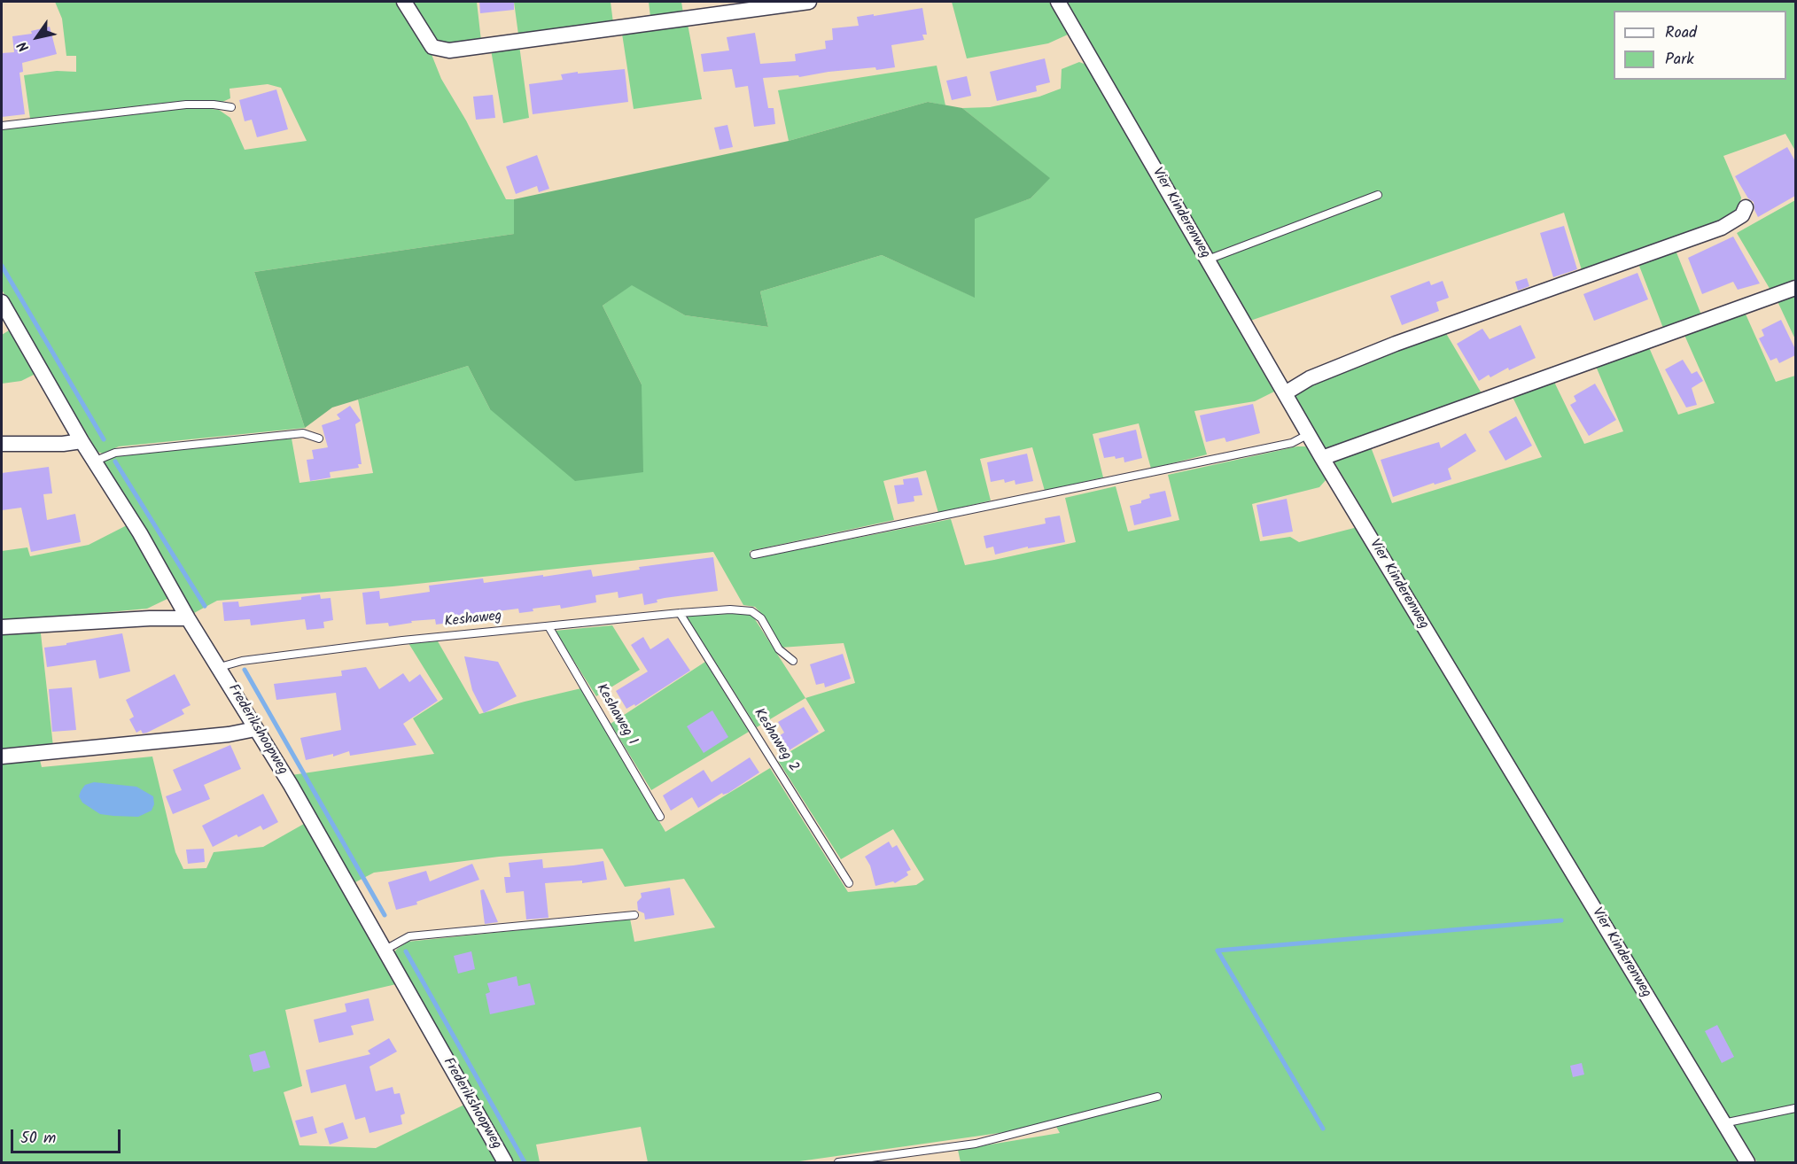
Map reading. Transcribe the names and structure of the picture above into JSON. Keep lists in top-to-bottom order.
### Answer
{
  "streets": {
    "street": ["Vier Kinderenweg", "Frederikshoopweg"],
    "lane": ["Keshaweg", "Keshaweg 1", "Keshaweg 2"]
  },
  "crossings": [
    ["Keshaweg", "Keshaweg 1"],
    ["Keshaweg", "Frederikshoopweg"],
    ["Keshaweg", "Keshaweg 2"]
  ],
  "legend": ["Road", "Park"],
  "scale_bar": "50 m",
  "north": "bottom left"
}
